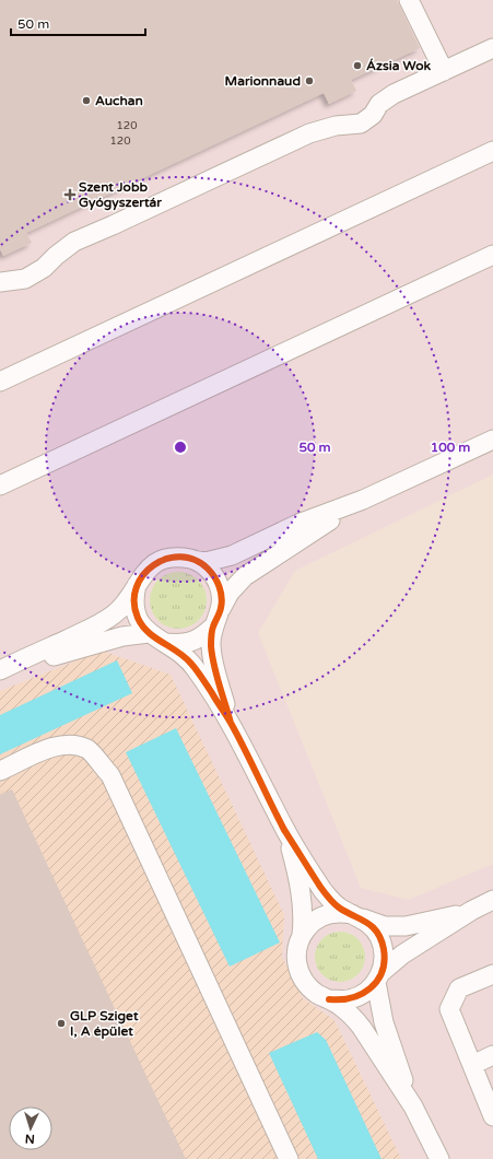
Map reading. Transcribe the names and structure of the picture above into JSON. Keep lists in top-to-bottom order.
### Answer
{
  "places": {
    "other": [
      "Ázsia Wok",
      "Marionnaud",
      "Auchan",
      "GLP Sziget I, A épület"
    ],
    "health": ["Szent Jobb Gyógyszertár"]
  },
  "house_numbers": ["120", "120"],
  "scale_bar": "50 m",
  "north": "bottom",
  "rings": ["50 m", "100 m"]
}
